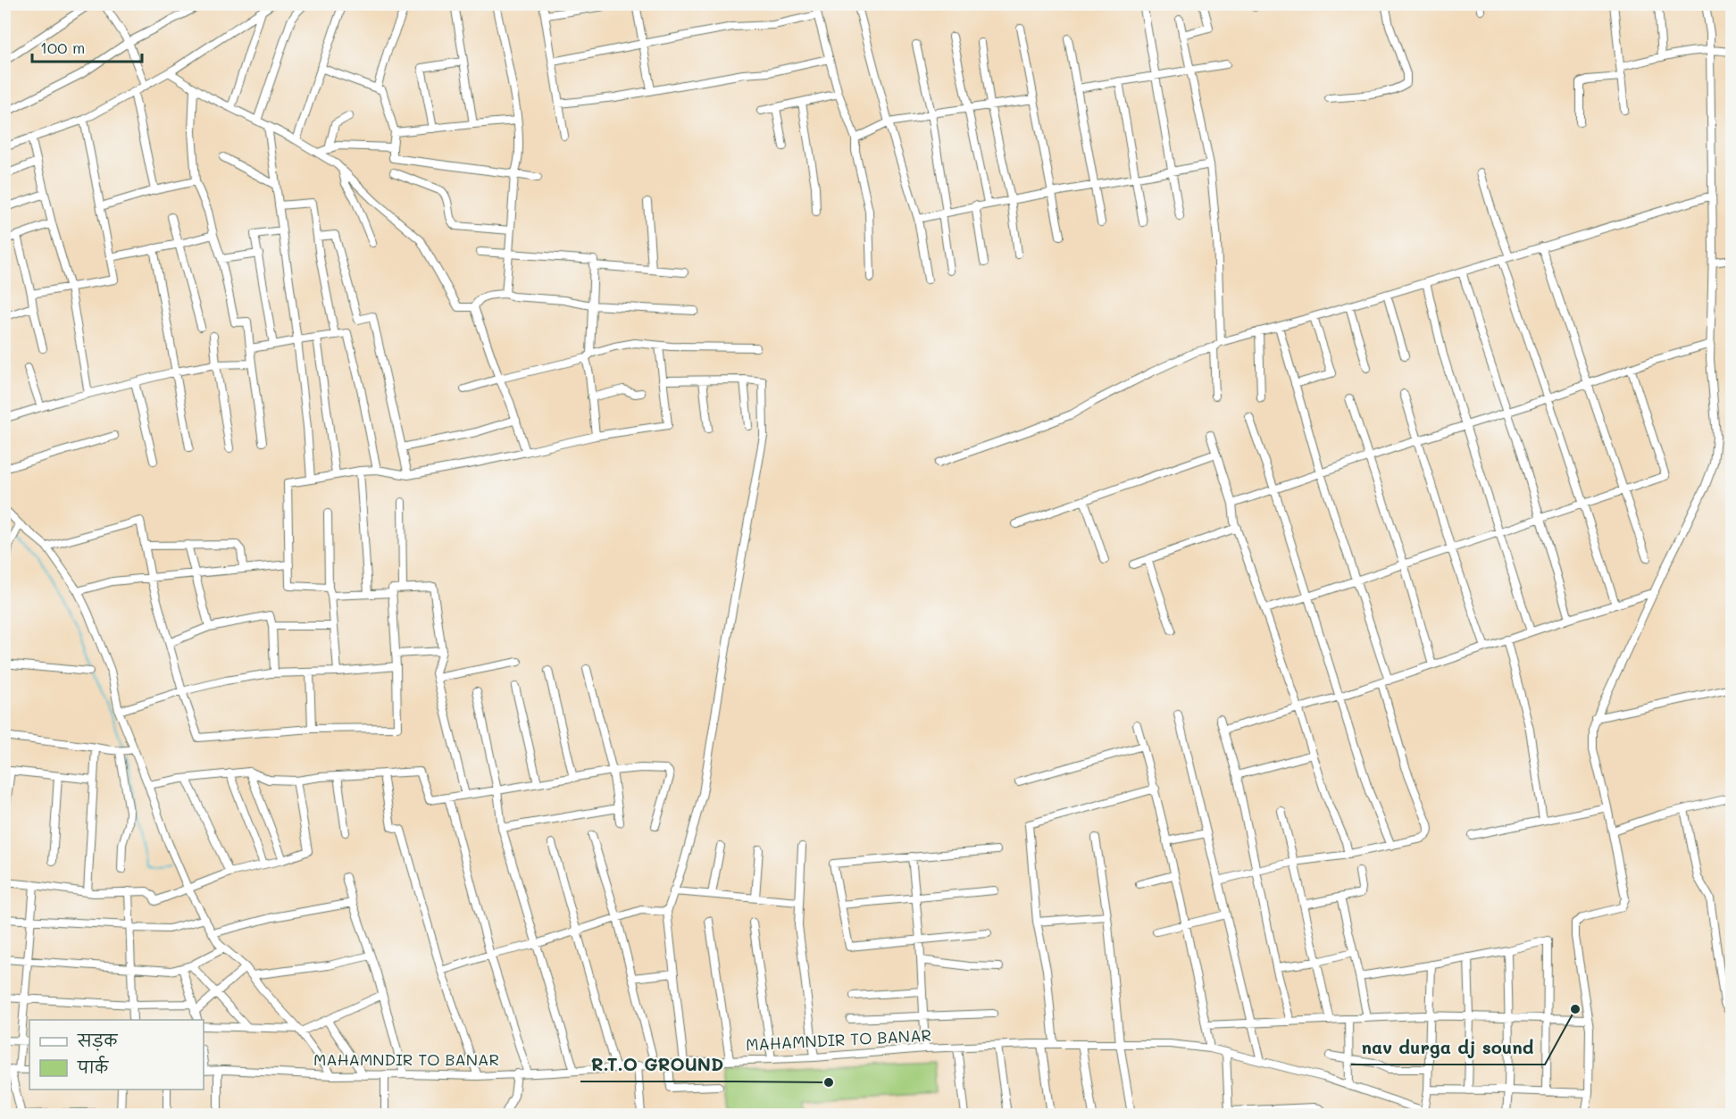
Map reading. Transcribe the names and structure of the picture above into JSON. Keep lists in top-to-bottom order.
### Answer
{
  "streets": {
    "street": ["MAHAMNDIR TO BANAR"]
  },
  "places": ["nav durga dj sound", "R.T.O GROUND"],
  "legend": ["सड़क", "पार्क"],
  "scale_bar": "100 m"
}
